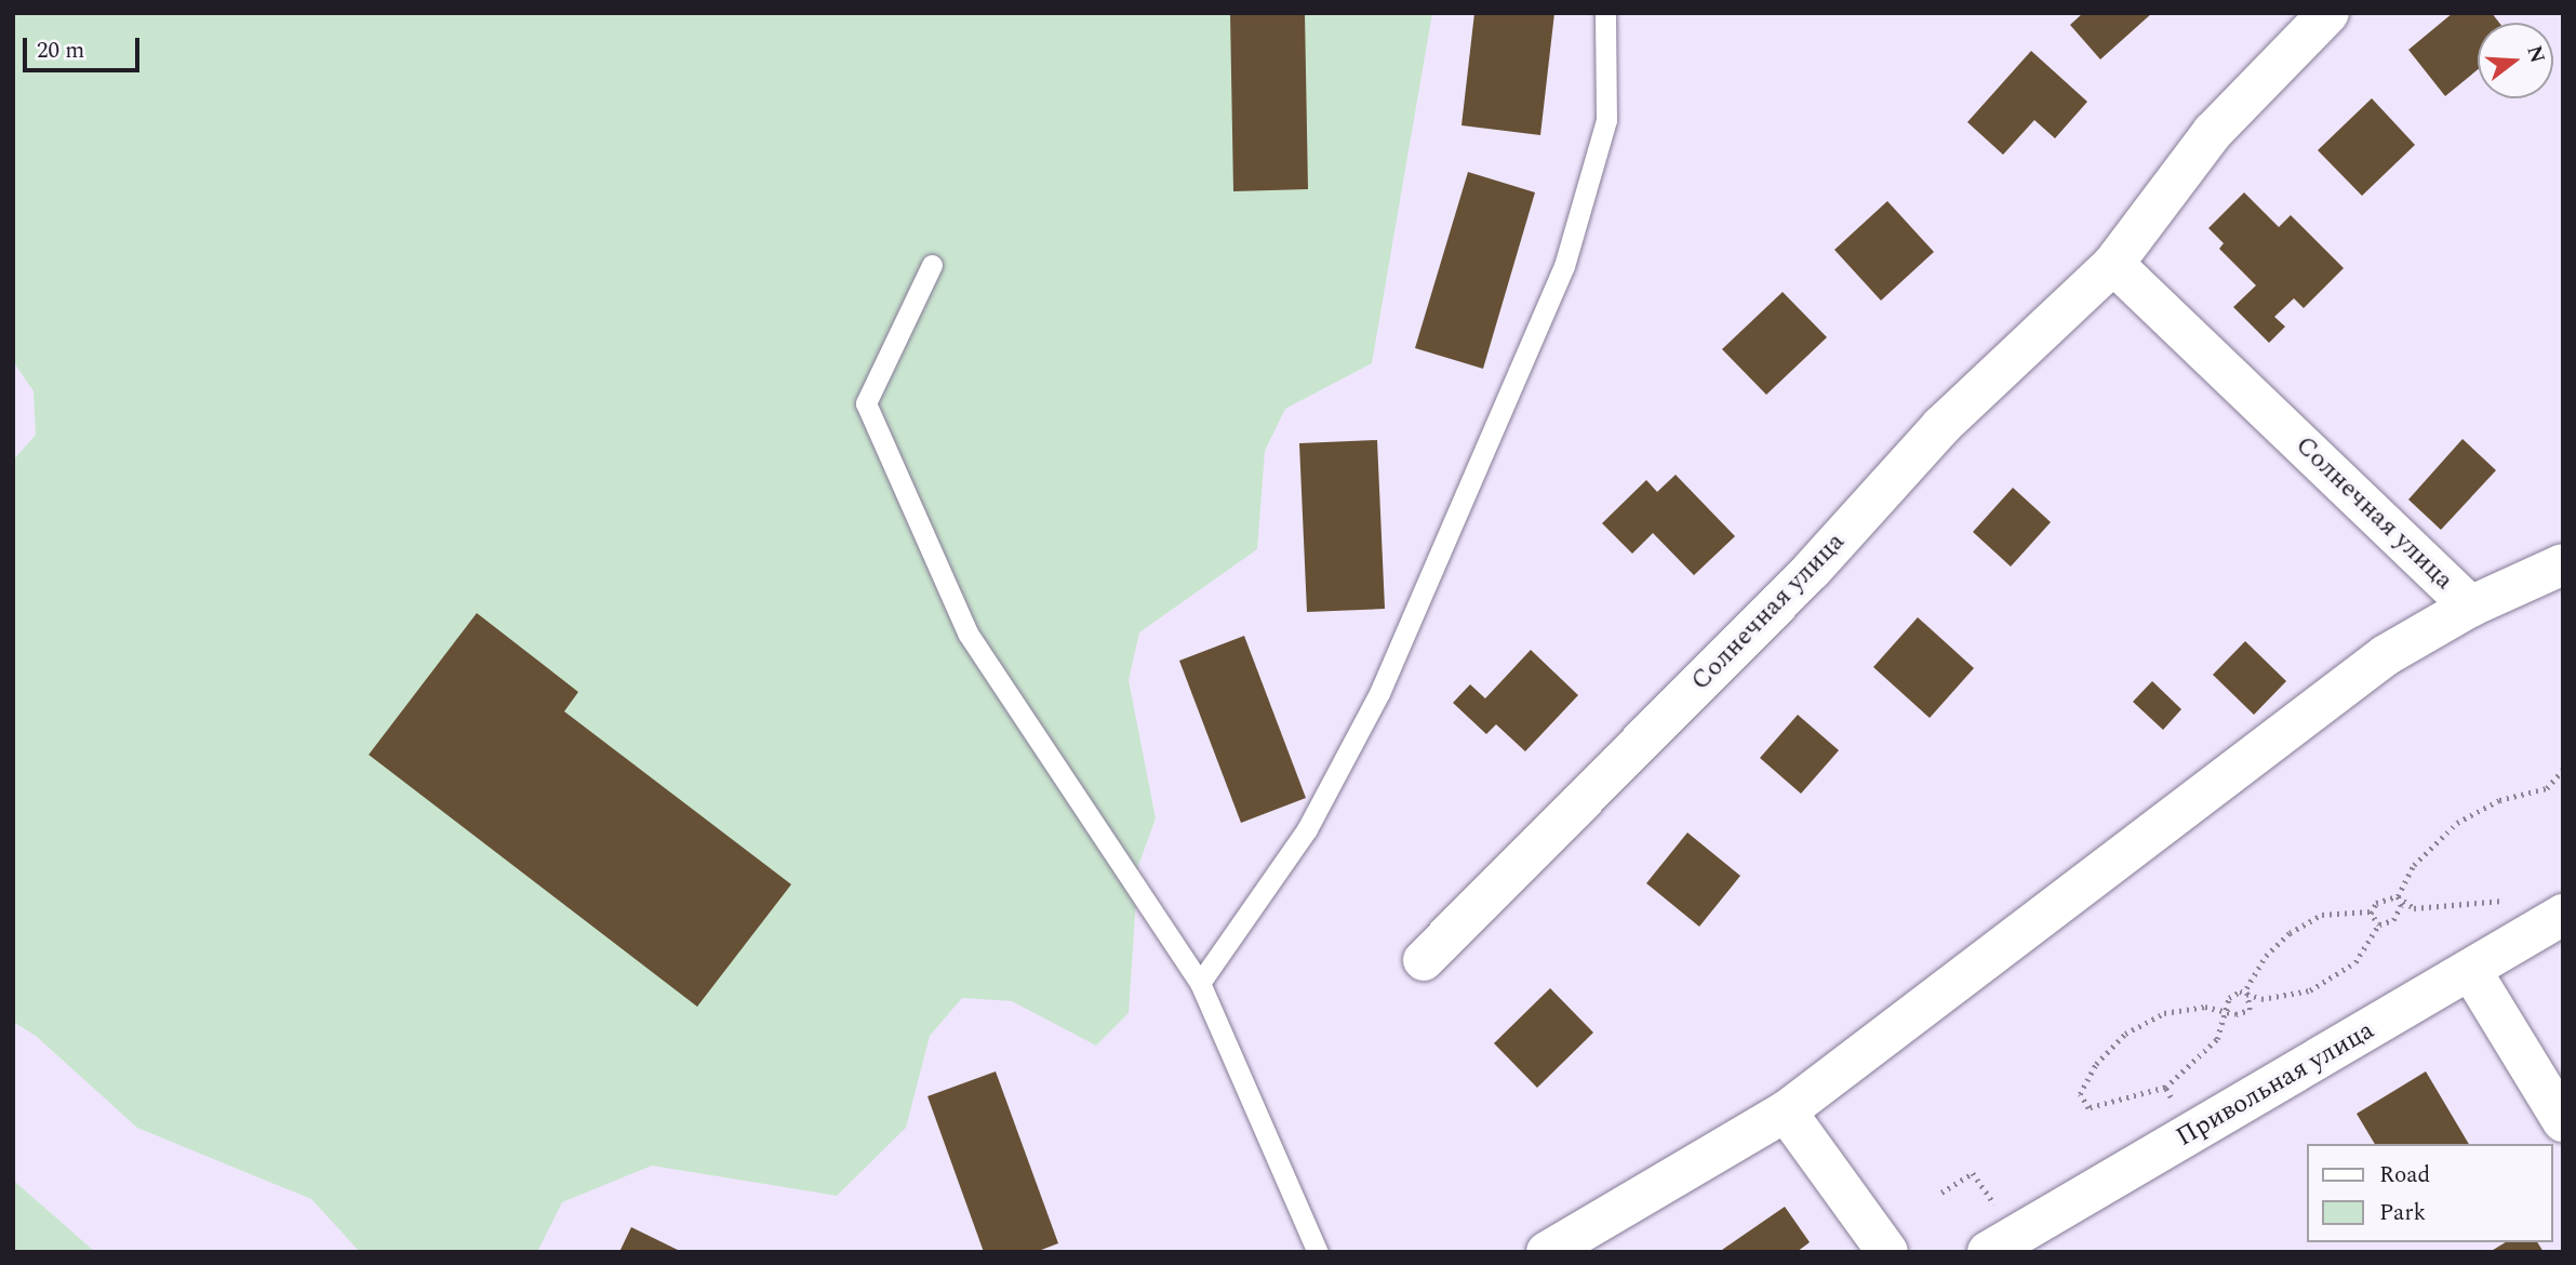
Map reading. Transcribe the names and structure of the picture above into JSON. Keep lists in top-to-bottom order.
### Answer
{
  "streets": {
    "street": ["Солнечная улица", "Привольная улица"]
  },
  "legend": ["Road", "Park"],
  "scale_bar": "20 m",
  "north": "right"
}
